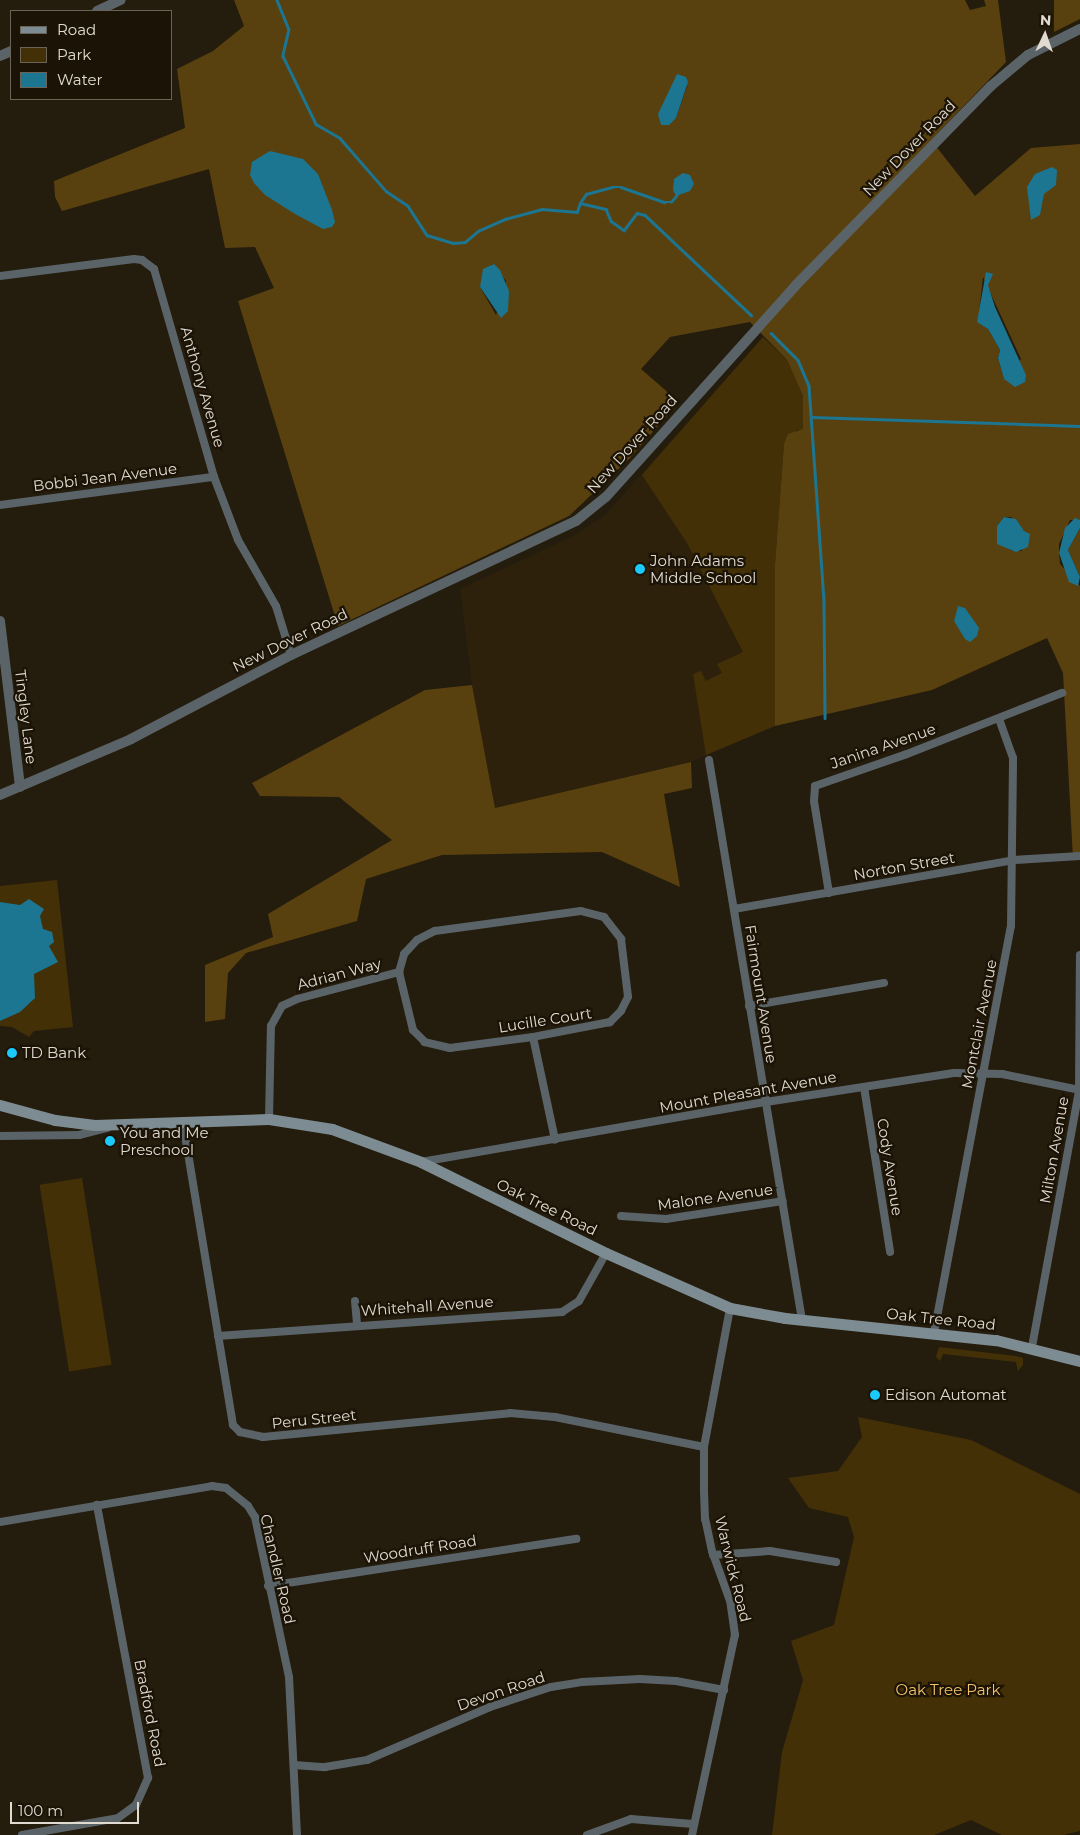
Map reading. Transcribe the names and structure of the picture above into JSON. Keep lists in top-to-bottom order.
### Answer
{
  "streets": {
    "main road": ["Oak Tree Road"],
    "street": [
      "New Dover Road",
      "Anthony Avenue",
      "Bobbi Jean Avenue",
      "Tingley Lane",
      "Janina Avenue",
      "Norton Street",
      "Adrian Way",
      "Fairmount Avenue",
      "Lucille Court",
      "Montclair Avenue",
      "Mount Pleasant Avenue",
      "Milton Avenue",
      "Cody Avenue",
      "Malone Avenue",
      "Whitehall Avenue",
      "Peru Street",
      "Woodruff Road",
      "Chandler Road",
      "Warwick Road",
      "Devon Road",
      "Bradford Road"
    ]
  },
  "crossings": [
    ["New Dover Road", "Anthony Avenue"],
    ["New Dover Road", "Tingley Lane"],
    ["Anthony Avenue", "Bobbi Jean Avenue"],
    ["Janina Avenue", "Norton Street"],
    ["Janina Avenue", "Montclair Avenue"],
    ["Norton Street", "Fairmount Avenue"],
    ["Norton Street", "Montclair Avenue"],
    ["Adrian Way", "Lucille Court"],
    ["Adrian Way", "Oak Tree Road"],
    ["Fairmount Avenue", "Mount Pleasant Avenue"],
    ["Fairmount Avenue", "Malone Avenue"],
    ["Fairmount Avenue", "Oak Tree Road"],
    ["Montclair Avenue", "Mount Pleasant Avenue"],
    ["Montclair Avenue", "Oak Tree Road"],
    ["Mount Pleasant Avenue", "Milton Avenue"],
    ["Mount Pleasant Avenue", "Cody Avenue"],
    ["Mount Pleasant Avenue", "Oak Tree Road"],
    ["Milton Avenue", "Oak Tree Road"],
    ["Oak Tree Road", "Whitehall Avenue"],
    ["Oak Tree Road", "Peru Street"],
    ["Oak Tree Road", "Warwick Road"],
    ["Whitehall Avenue", "Peru Street"],
    ["Peru Street", "Warwick Road"],
    ["Woodruff Road", "Chandler Road"],
    ["Chandler Road", "Devon Road"],
    ["Chandler Road", "Bradford Road"],
    ["Warwick Road", "Devon Road"]
  ],
  "parks": ["Oak Tree Park"],
  "places": [
    "John Adams Middle School",
    "TD Bank",
    "You and Me Preschool",
    "Edison Automat"
  ],
  "legend": ["Road", "Park", "Water"],
  "scale_bar": "100 m",
  "north": "top"
}
